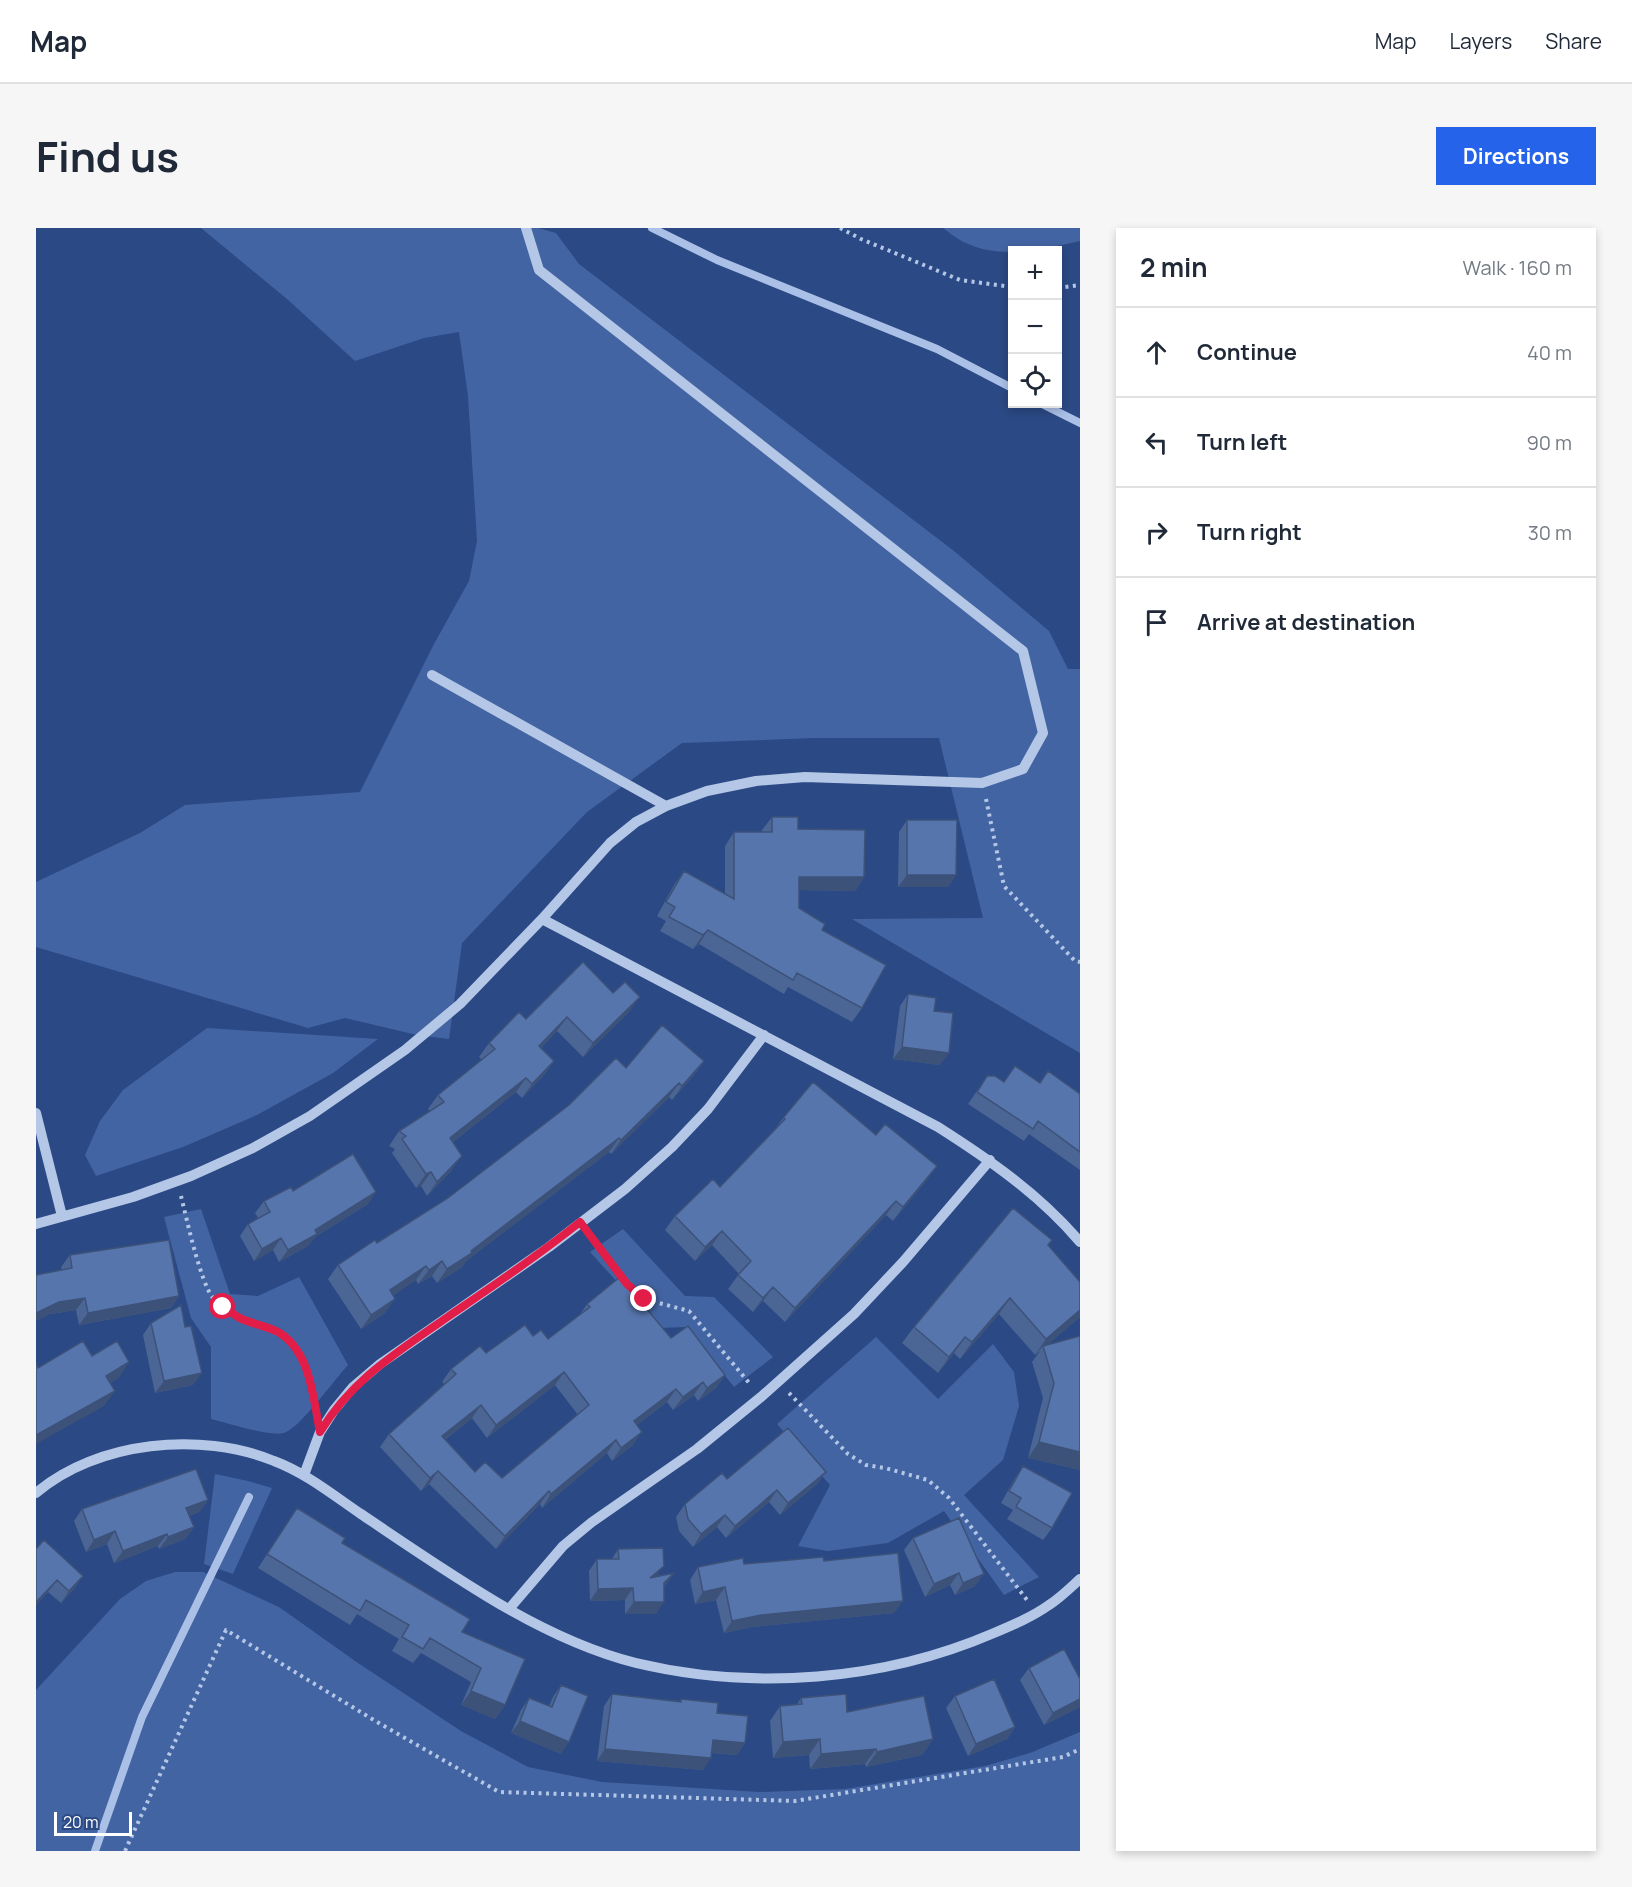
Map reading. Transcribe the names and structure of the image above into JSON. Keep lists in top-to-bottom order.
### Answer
{
  "scale_bar": "20 m",
  "page": {
    "header": "Map",
    "nav": ["Map", "Layers", "Share"],
    "title": "Find us",
    "buttons": "Directions",
    "heading": ["2 min", "Walk · 160 m"],
    "map_buttons": ["+", "−"],
    "list": [
      ["Continue", "40 m"],
      ["Turn left", "90 m"],
      ["Turn right", "30 m"],
      "Arrive at destination"
    ],
    "scale": "20 m"
  }
}
